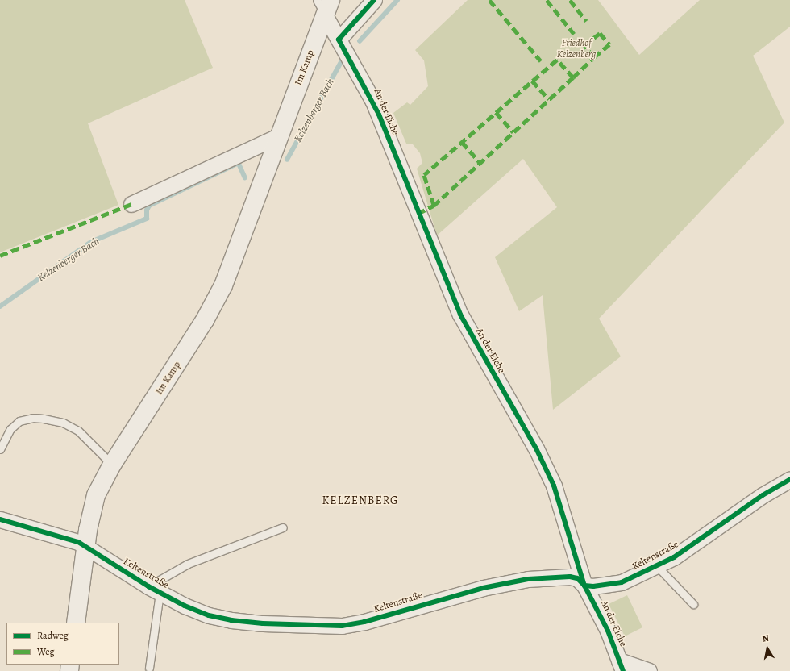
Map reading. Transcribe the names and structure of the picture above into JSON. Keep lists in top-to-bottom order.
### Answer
{
  "streets": {
    "main road": ["Im Kamp"],
    "street": ["An der Eiche", "Keltenstraße"]
  },
  "crossings": [
    ["Im Kamp", "An der Eiche"],
    ["Im Kamp", "Keltenstraße"],
    ["An der Eiche", "Keltenstraße"]
  ],
  "districts": ["KELZENBERG"],
  "water": ["Kelzenberger Bach"],
  "parks": ["Friedhof Kelzenberg"],
  "legend": ["Radweg", "Weg"],
  "north": "top"
}
